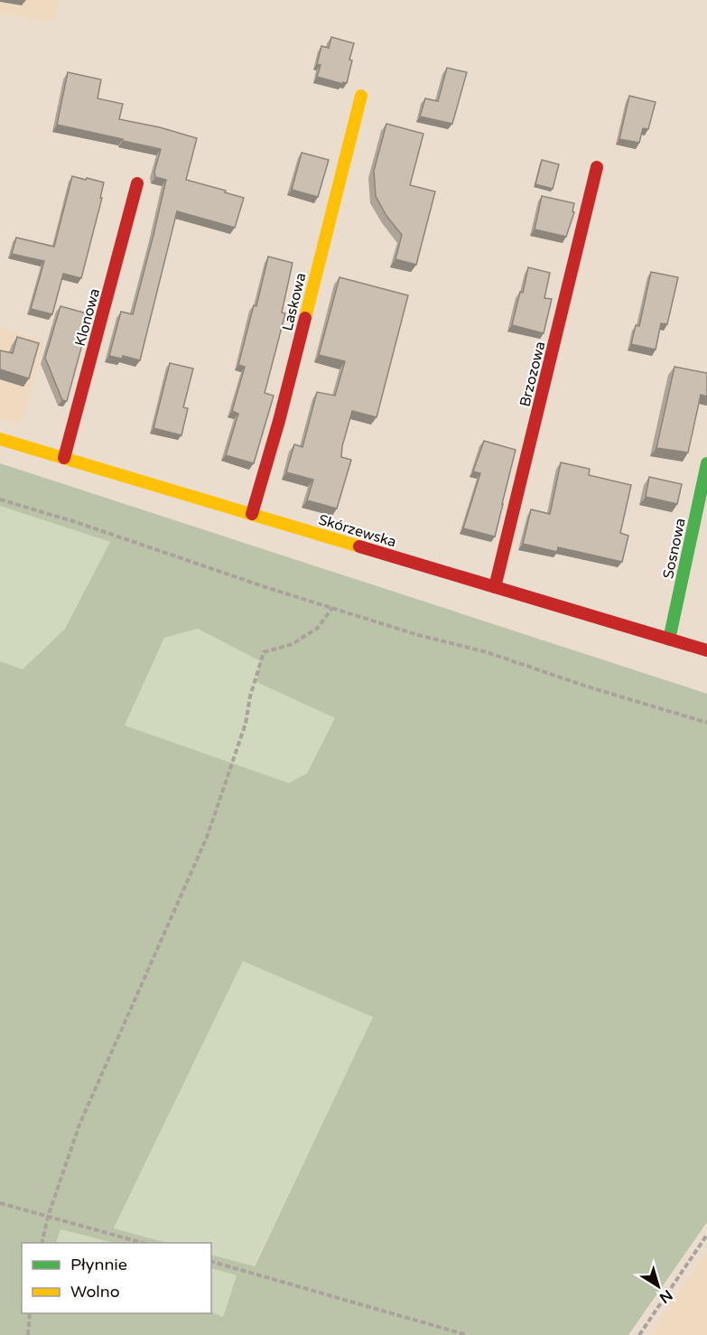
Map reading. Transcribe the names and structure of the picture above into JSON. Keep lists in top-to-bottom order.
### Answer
{
  "streets": {
    "street": [
      "Laskowa",
      "Klonowa",
      "Brzozowa",
      "Skórzewska",
      "Sosnowa"
    ]
  },
  "crossings": [
    ["Laskowa", "Skórzewska"],
    ["Klonowa", "Skórzewska"],
    ["Brzozowa", "Skórzewska"],
    ["Skórzewska", "Sosnowa"]
  ],
  "legend": ["Płynnie", "Wolno"],
  "north": "bottom right"
}
